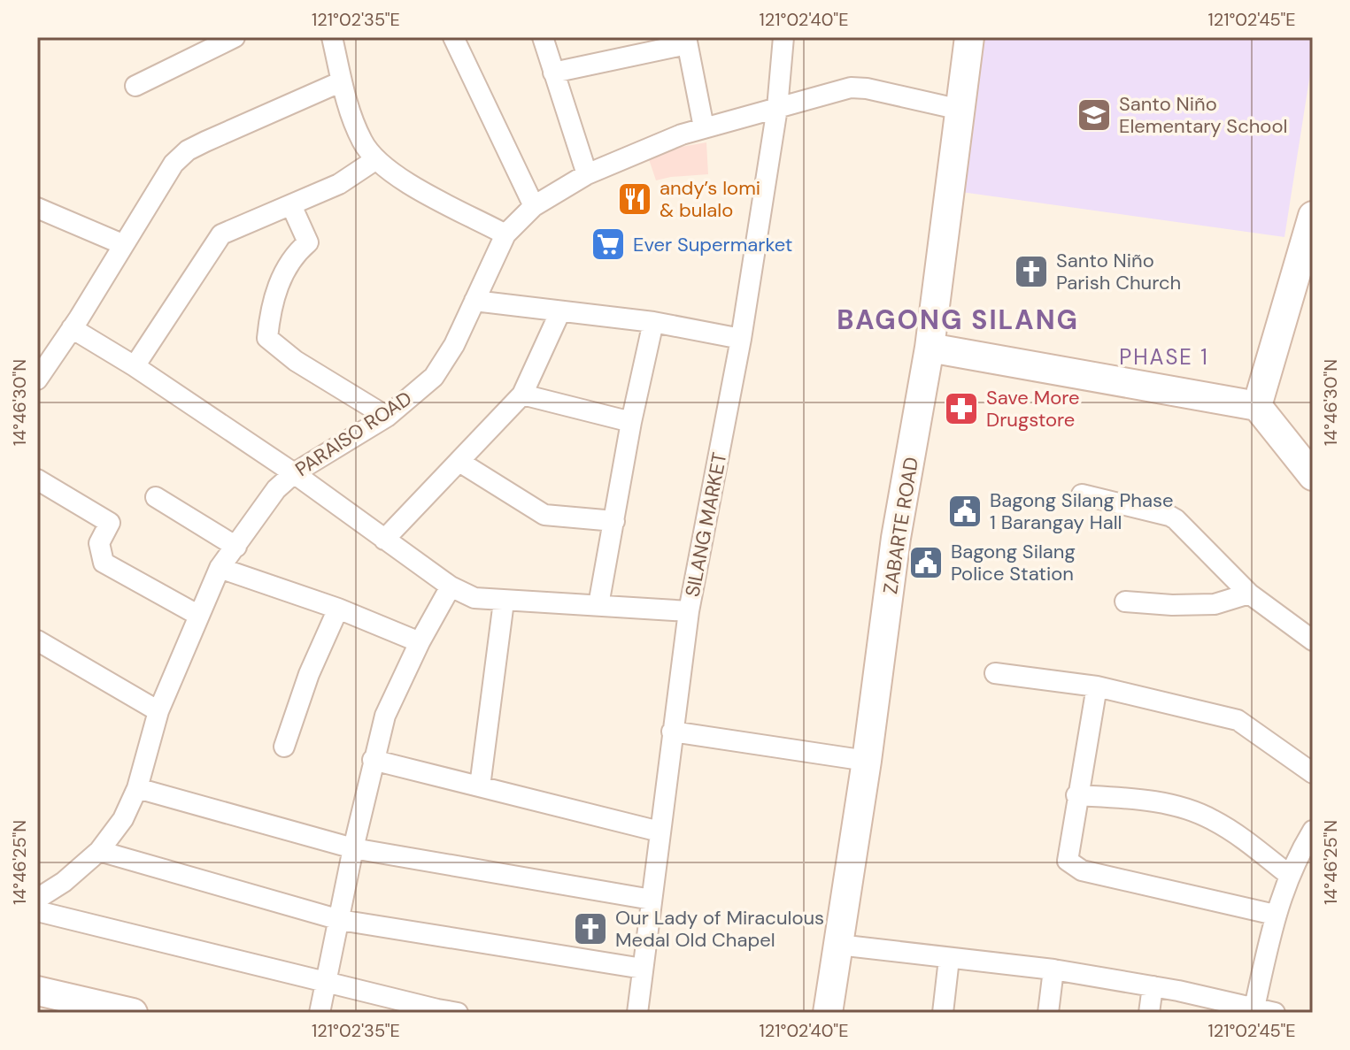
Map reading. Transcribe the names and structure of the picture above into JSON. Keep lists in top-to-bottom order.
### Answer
{
  "streets": {
    "main road": ["ZABARTE ROAD"],
    "street": ["PARAISO ROAD", "SILANG MARKET"]
  },
  "crossings": [
    ["PARAISO ROAD", "SILANG MARKET"],
    ["PARAISO ROAD", "ZABARTE ROAD"]
  ],
  "districts": ["BAGONG SILANG", "PHASE 1"],
  "places": {
    "school or university": ["Santo Niño Elementary School"],
    "restaurant": ["andy’s lomi & bulalo"],
    "supermarket": ["Ever Supermarket"],
    "church": ["Santo Niño Parish Church", "Our Lady of Miraculous Medal Old Chapel"],
    "pharmacy": ["Save More Drugstore"],
    "public building": ["Bagong Silang Phase 1 Barangay Hall", "Bagong Silang Police Station"]
  },
  "coordinates": [
    "121°02'35\"E",
    "121°02'40\"E",
    "121°02'45\"E",
    "14°46'30\"N",
    "14°46'25\"N"
  ]
}
